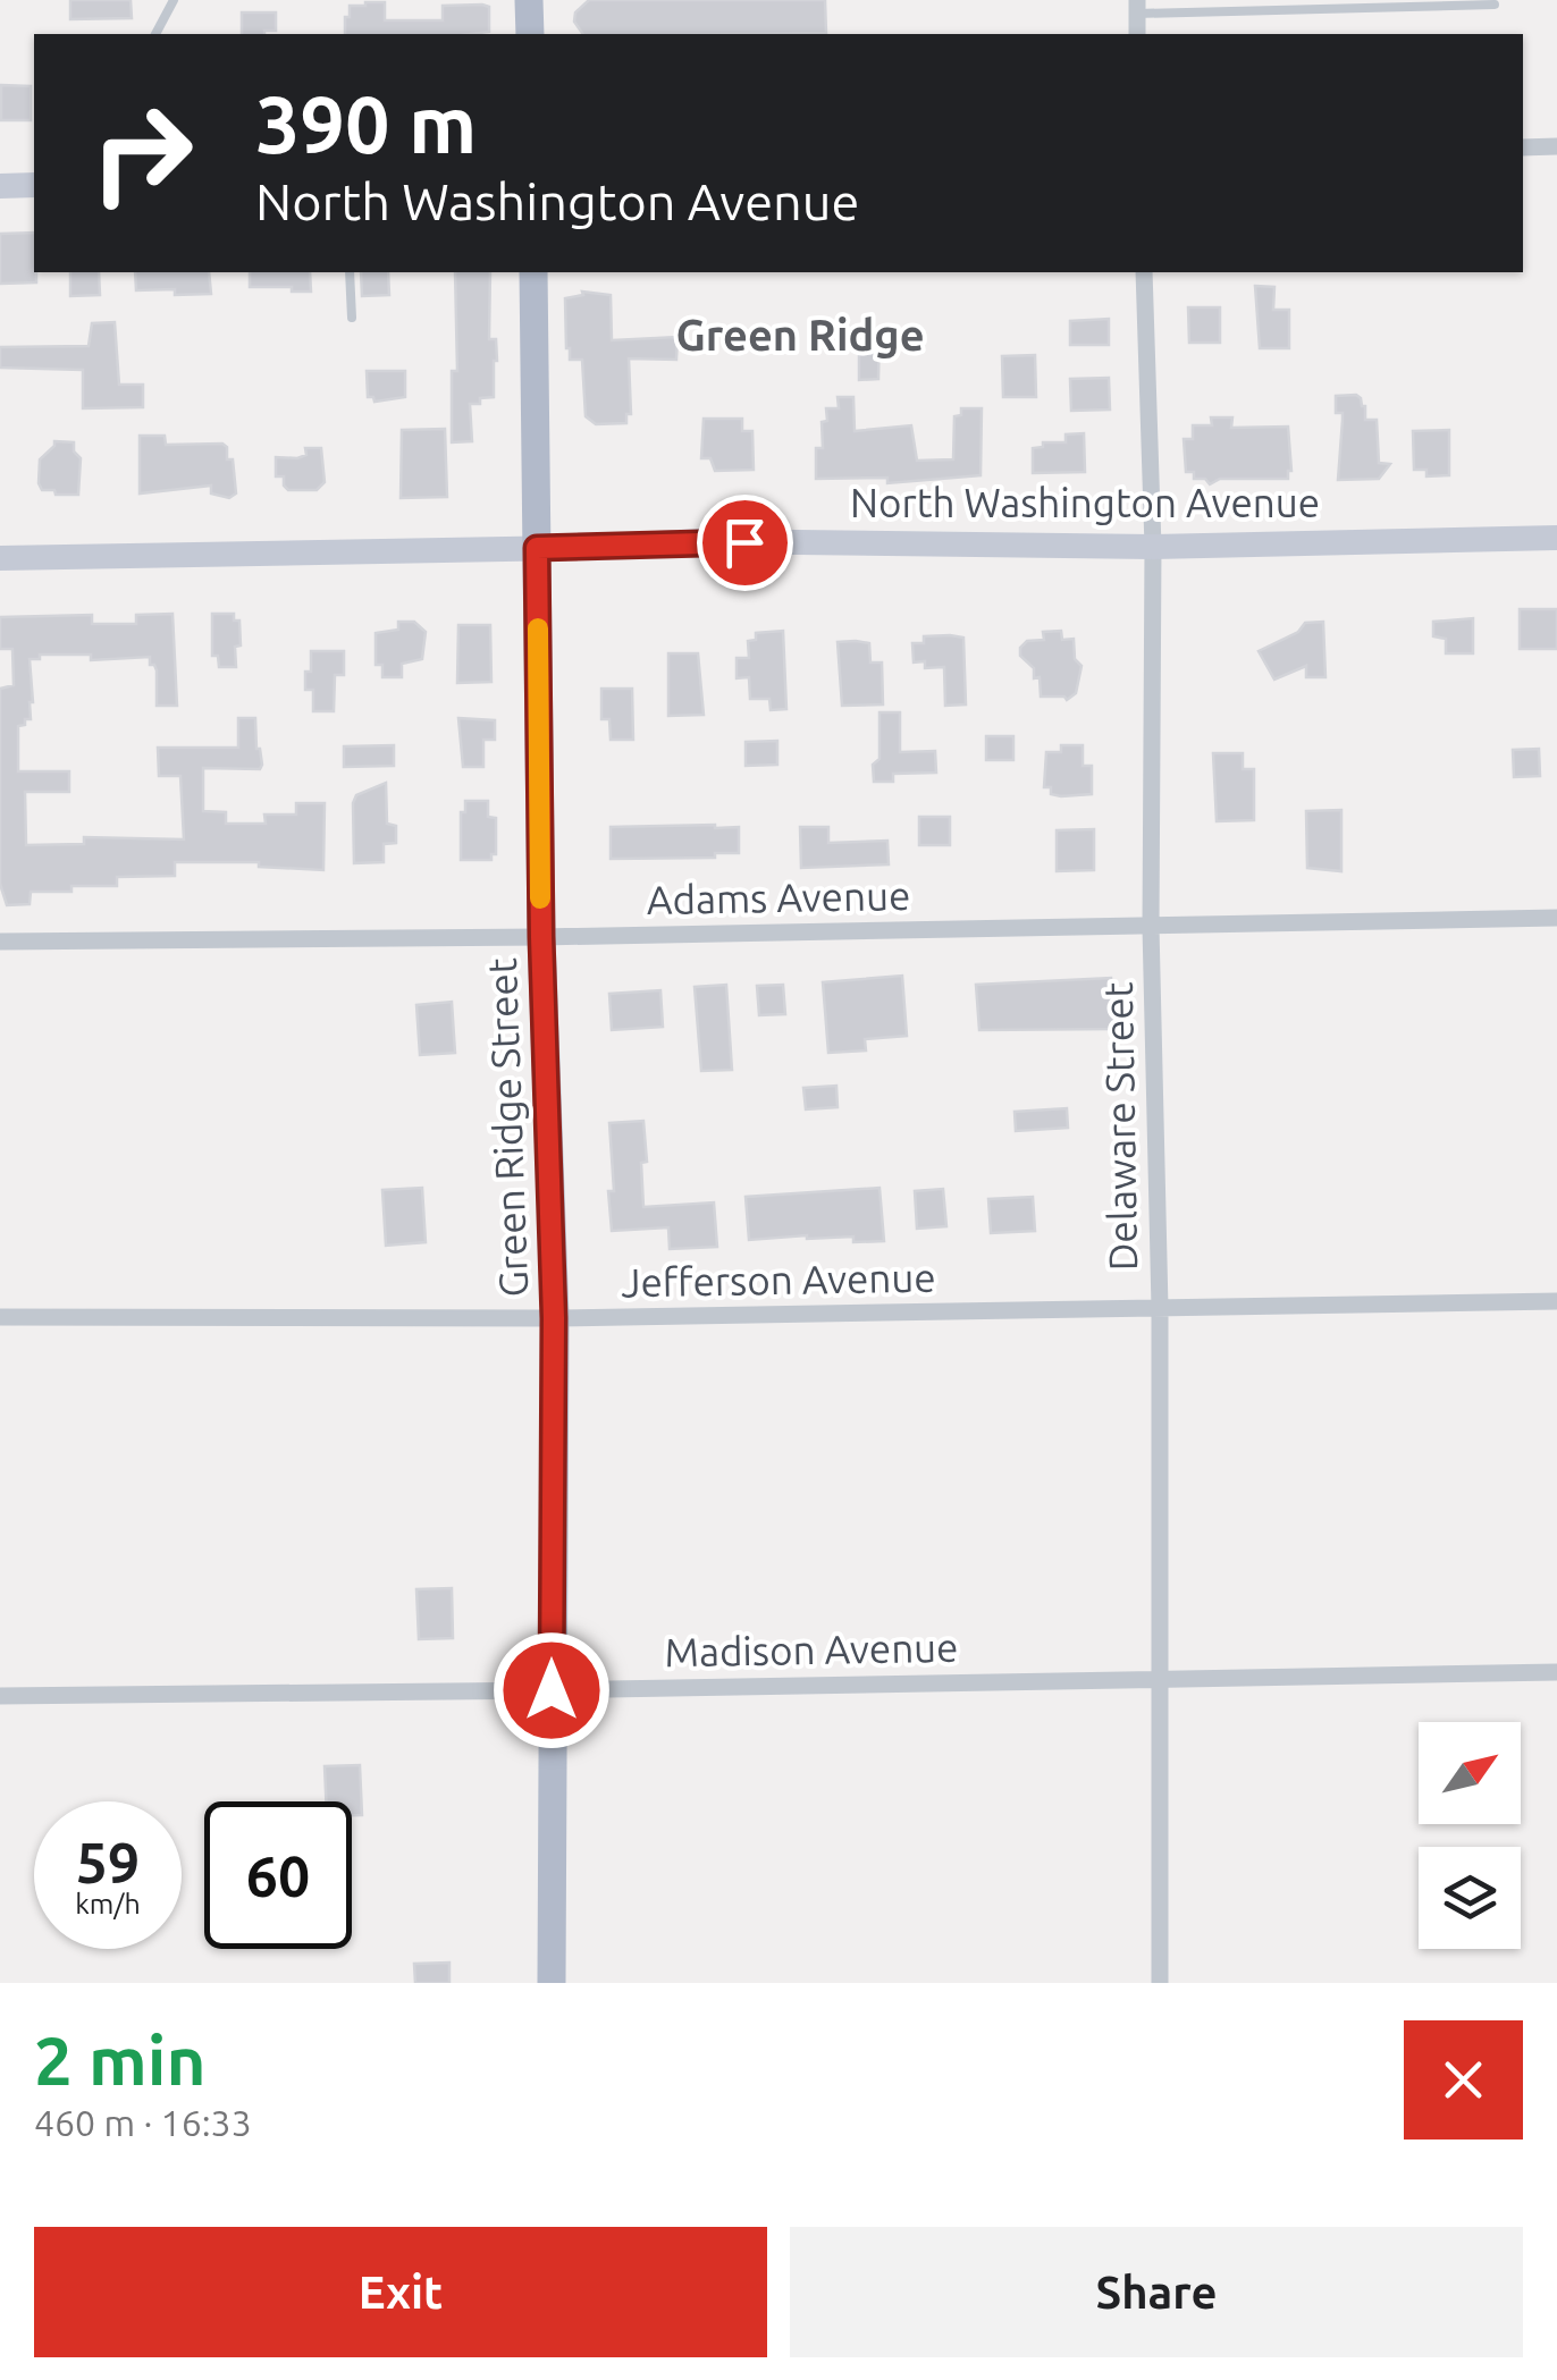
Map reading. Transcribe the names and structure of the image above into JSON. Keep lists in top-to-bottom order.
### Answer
{
  "streets": {
    "main road": ["Green Ridge Street"],
    "street": [
      "North Washington Avenue",
      "Adams Avenue",
      "Delaware Street",
      "Jefferson Avenue",
      "Madison Avenue"
    ]
  },
  "crossings": [
    ["North Washington Avenue", "Delaware Street"],
    ["North Washington Avenue", "Green Ridge Street"],
    ["Adams Avenue", "Delaware Street"],
    ["Adams Avenue", "Green Ridge Street"],
    ["Delaware Street", "Jefferson Avenue"],
    ["Delaware Street", "Madison Avenue"],
    ["Green Ridge Street", "Jefferson Avenue"],
    ["Green Ridge Street", "Madison Avenue"]
  ],
  "districts": ["Green Ridge"],
  "north": "top right",
  "page": {
    "turn": ["390 m", "North Washington Avenue"],
    "speed": "59 km/h",
    "limit": "60",
    "heading": ["2 min", "460 m · 16:33"],
    "buttons": ["Exit", "Share"]
  }
}
